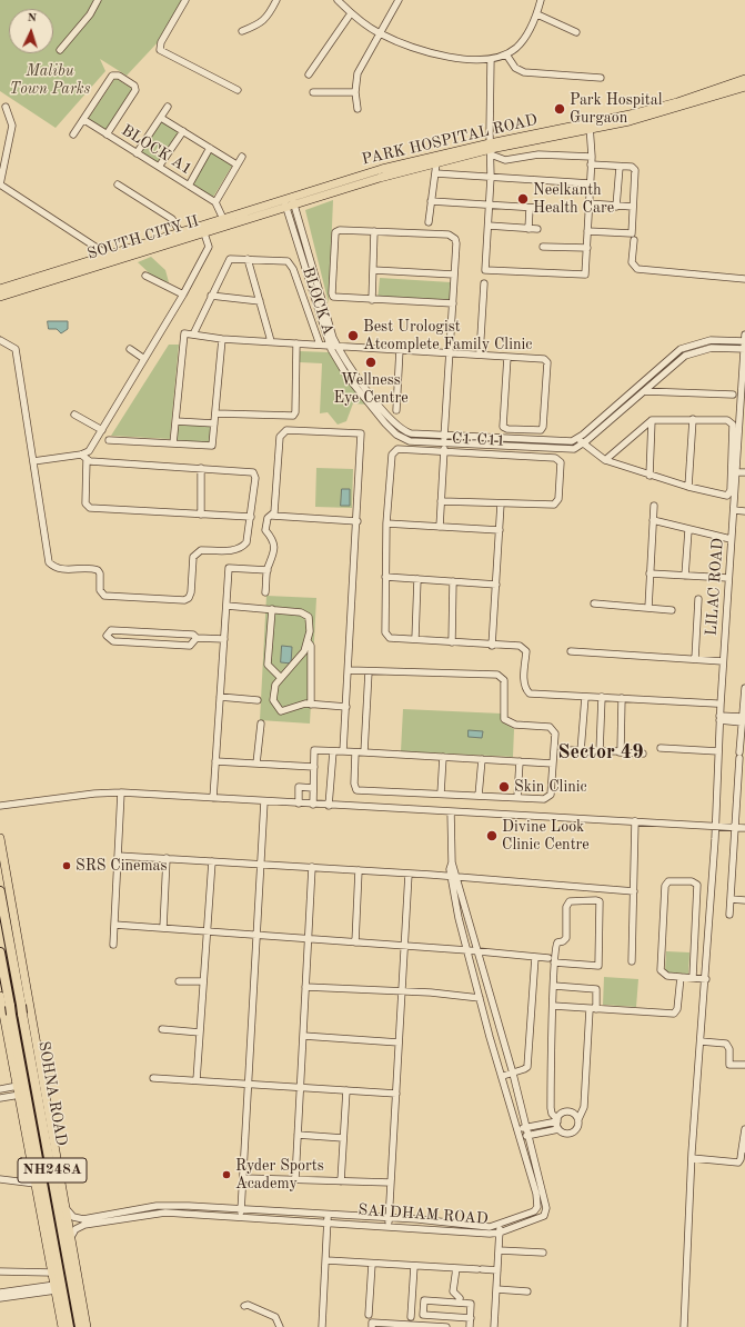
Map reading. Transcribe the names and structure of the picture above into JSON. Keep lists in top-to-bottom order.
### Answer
{
  "streets": {
    "highway": ["SOHNA ROAD", "NH248A"],
    "main road": ["PARK HOSPITAL ROAD", "SOUTH CITY II"],
    "street": [
      "BLOCK A1",
      "BLOCK A",
      "C1-C11",
      "LILAC ROAD",
      "SAI DHAM ROAD"
    ]
  },
  "crossings": [
    ["PARK HOSPITAL ROAD", "SOUTH CITY II"]
  ],
  "districts": ["Sector 49"],
  "parks": ["Malibu Town Parks"],
  "places": [
    "Park Hospital Gurgaon",
    "Neelkanth Health Care",
    "Best Urologist Atcomplete Family Clinic",
    "Wellness Eye Centre",
    "Skin Clinic",
    "Divine Look Clinic Centre",
    "SRS Cinemas",
    "Ryder Sports Academy"
  ],
  "north": "top"
}
